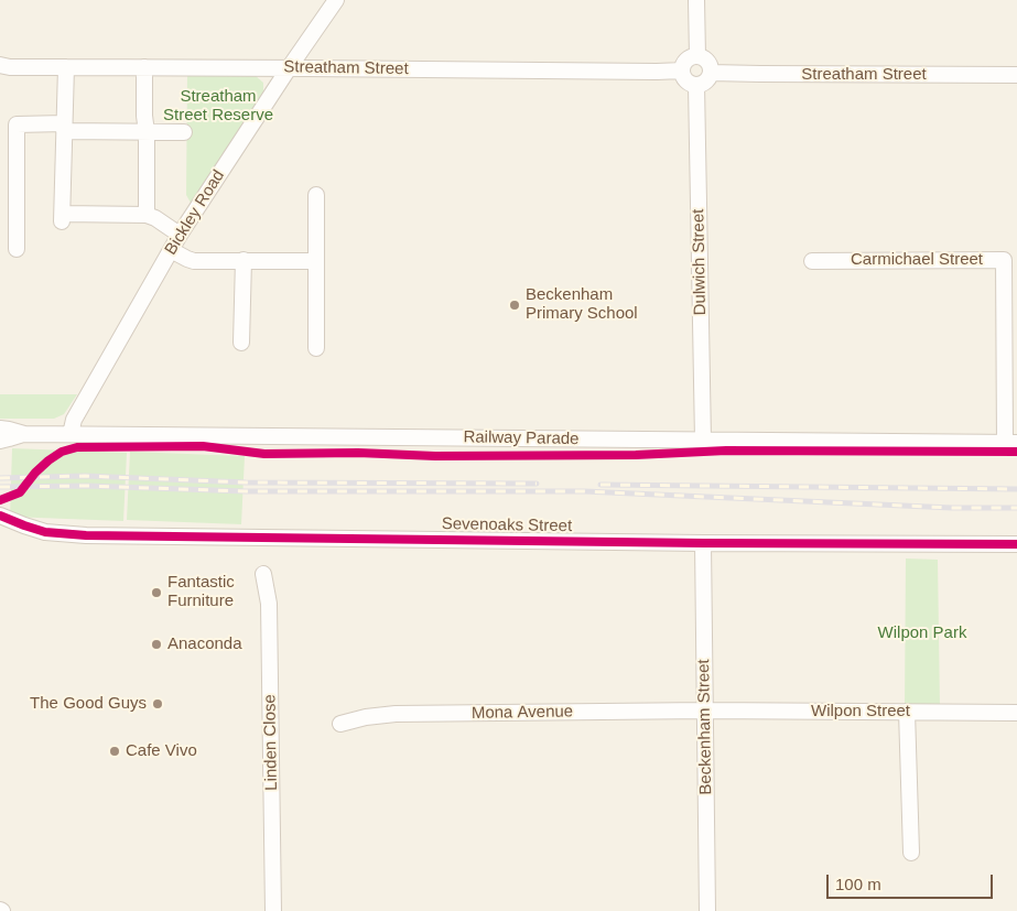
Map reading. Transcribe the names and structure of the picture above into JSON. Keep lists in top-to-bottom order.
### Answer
{
  "streets": {
    "street": [
      "Streatham Street",
      "Bickley Road",
      "Carmichael Street",
      "Dulwich Street",
      "Railway Parade",
      "Sevenoaks Street",
      "Wilpon Street",
      "Mona Avenue",
      "Beckenham Street",
      "Linden Close"
    ]
  },
  "crossings": [
    ["Streatham Street", "Bickley Road"],
    ["Streatham Street", "Dulwich Street"],
    ["Bickley Road", "Railway Parade"],
    ["Carmichael Street", "Railway Parade"],
    ["Dulwich Street", "Railway Parade"],
    ["Sevenoaks Street", "Beckenham Street"],
    ["Wilpon Street", "Mona Avenue"],
    ["Wilpon Street", "Beckenham Street"],
    ["Mona Avenue", "Beckenham Street"]
  ],
  "parks": ["Streatham Street Reserve", "Wilpon Park"],
  "places": [
    "Beckenham Primary School",
    "Fantastic Furniture",
    "Anaconda",
    "The Good Guys",
    "Cafe Vivo"
  ],
  "scale_bar": "100 m"
}
